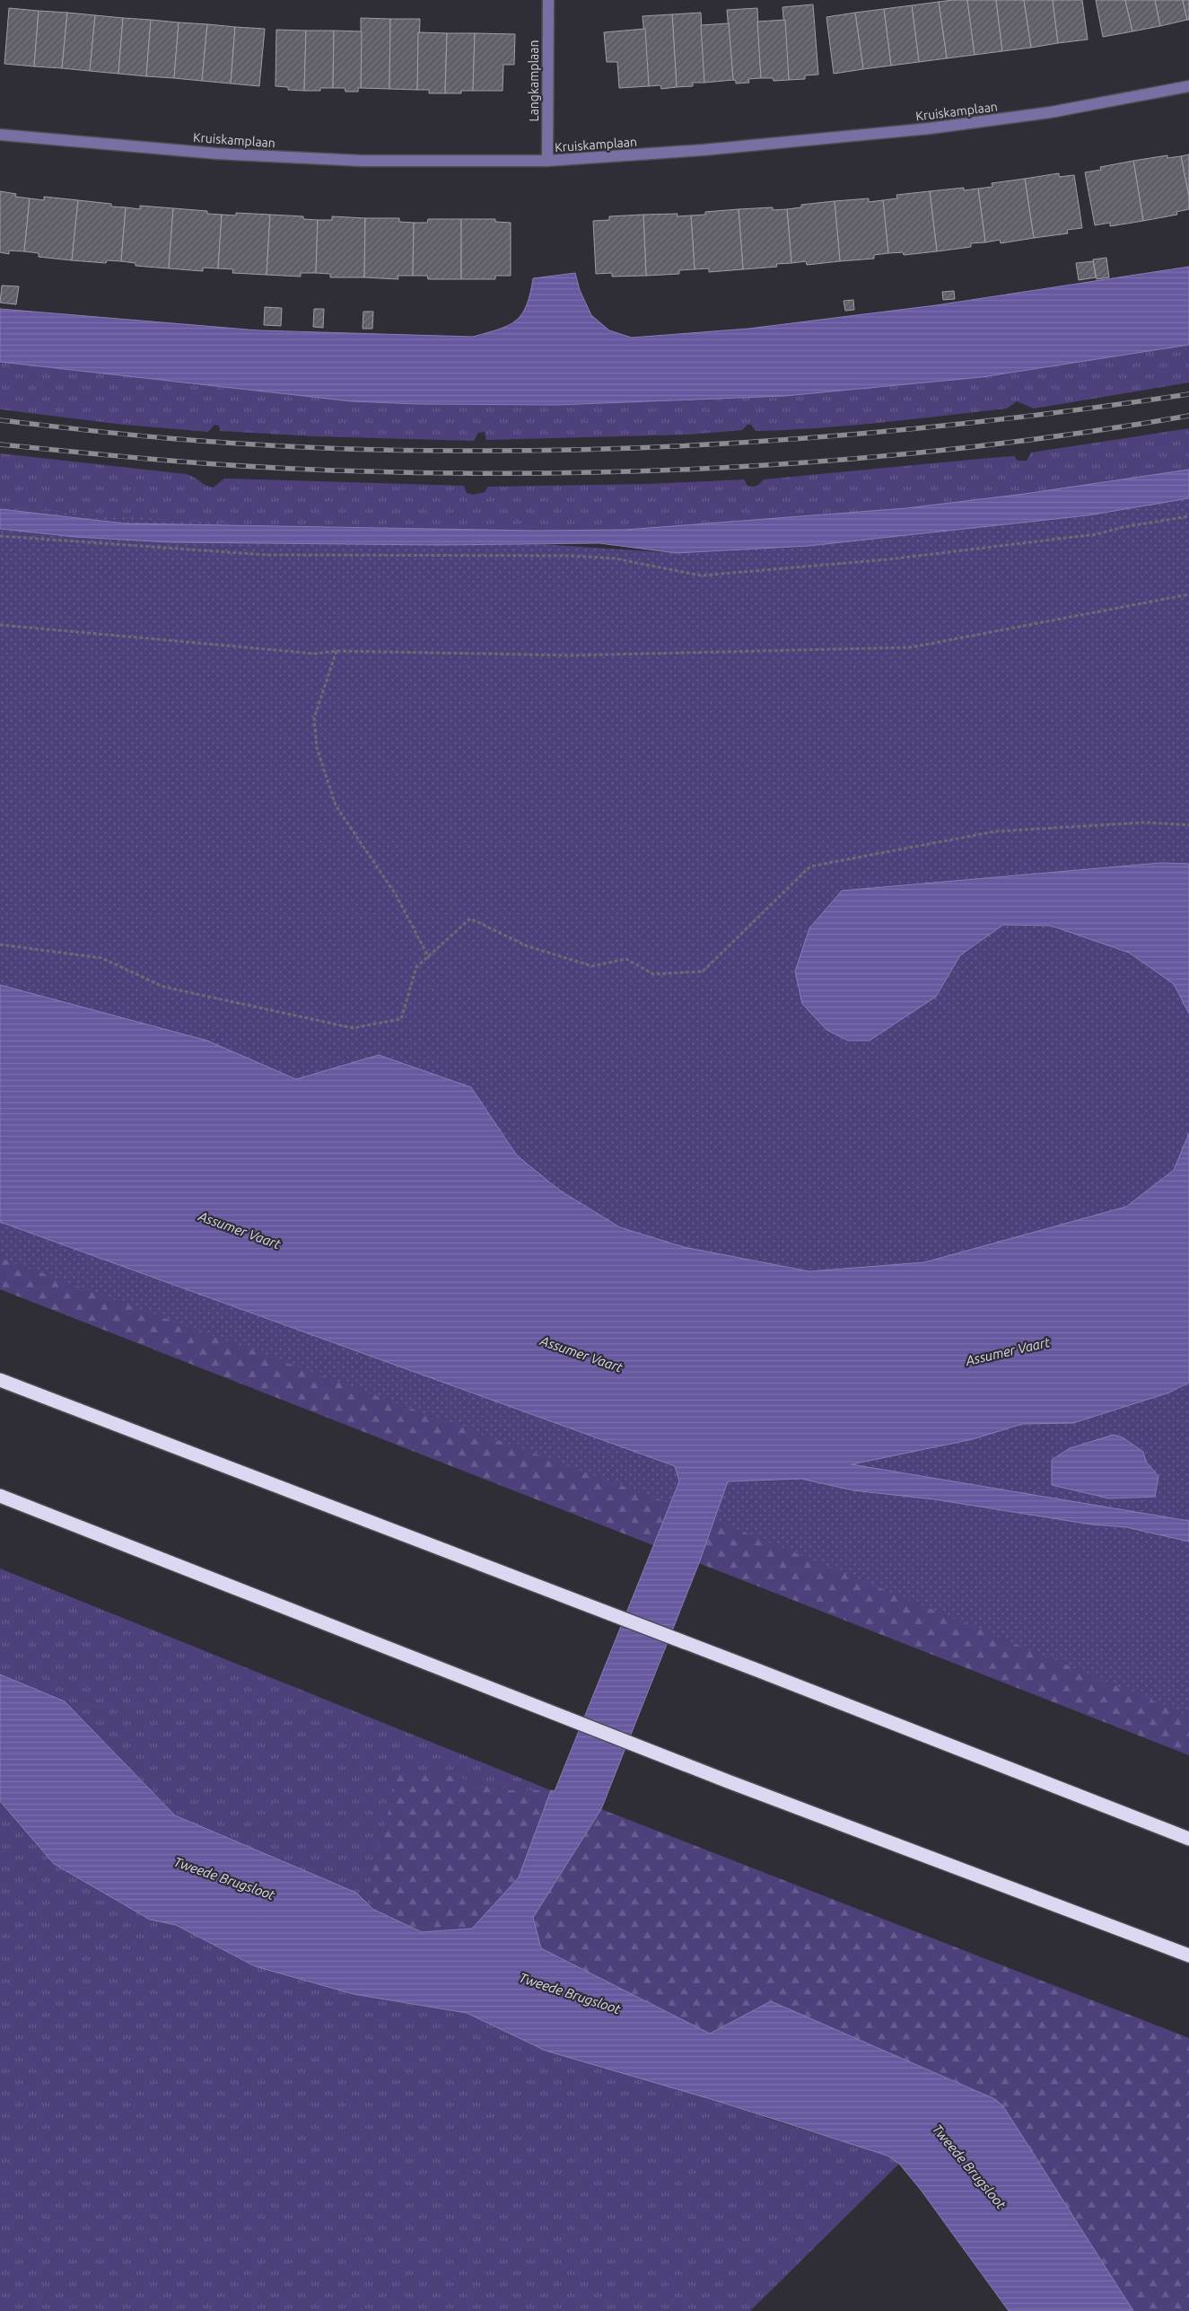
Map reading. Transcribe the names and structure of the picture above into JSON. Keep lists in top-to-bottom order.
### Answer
{
  "streets": {
    "street": ["Langkamplaan", "Kruiskamplaan"]
  },
  "crossings": [
    ["Langkamplaan", "Kruiskamplaan"]
  ],
  "water": ["Assumer Vaart", "Tweede Brugsloot"]
}
